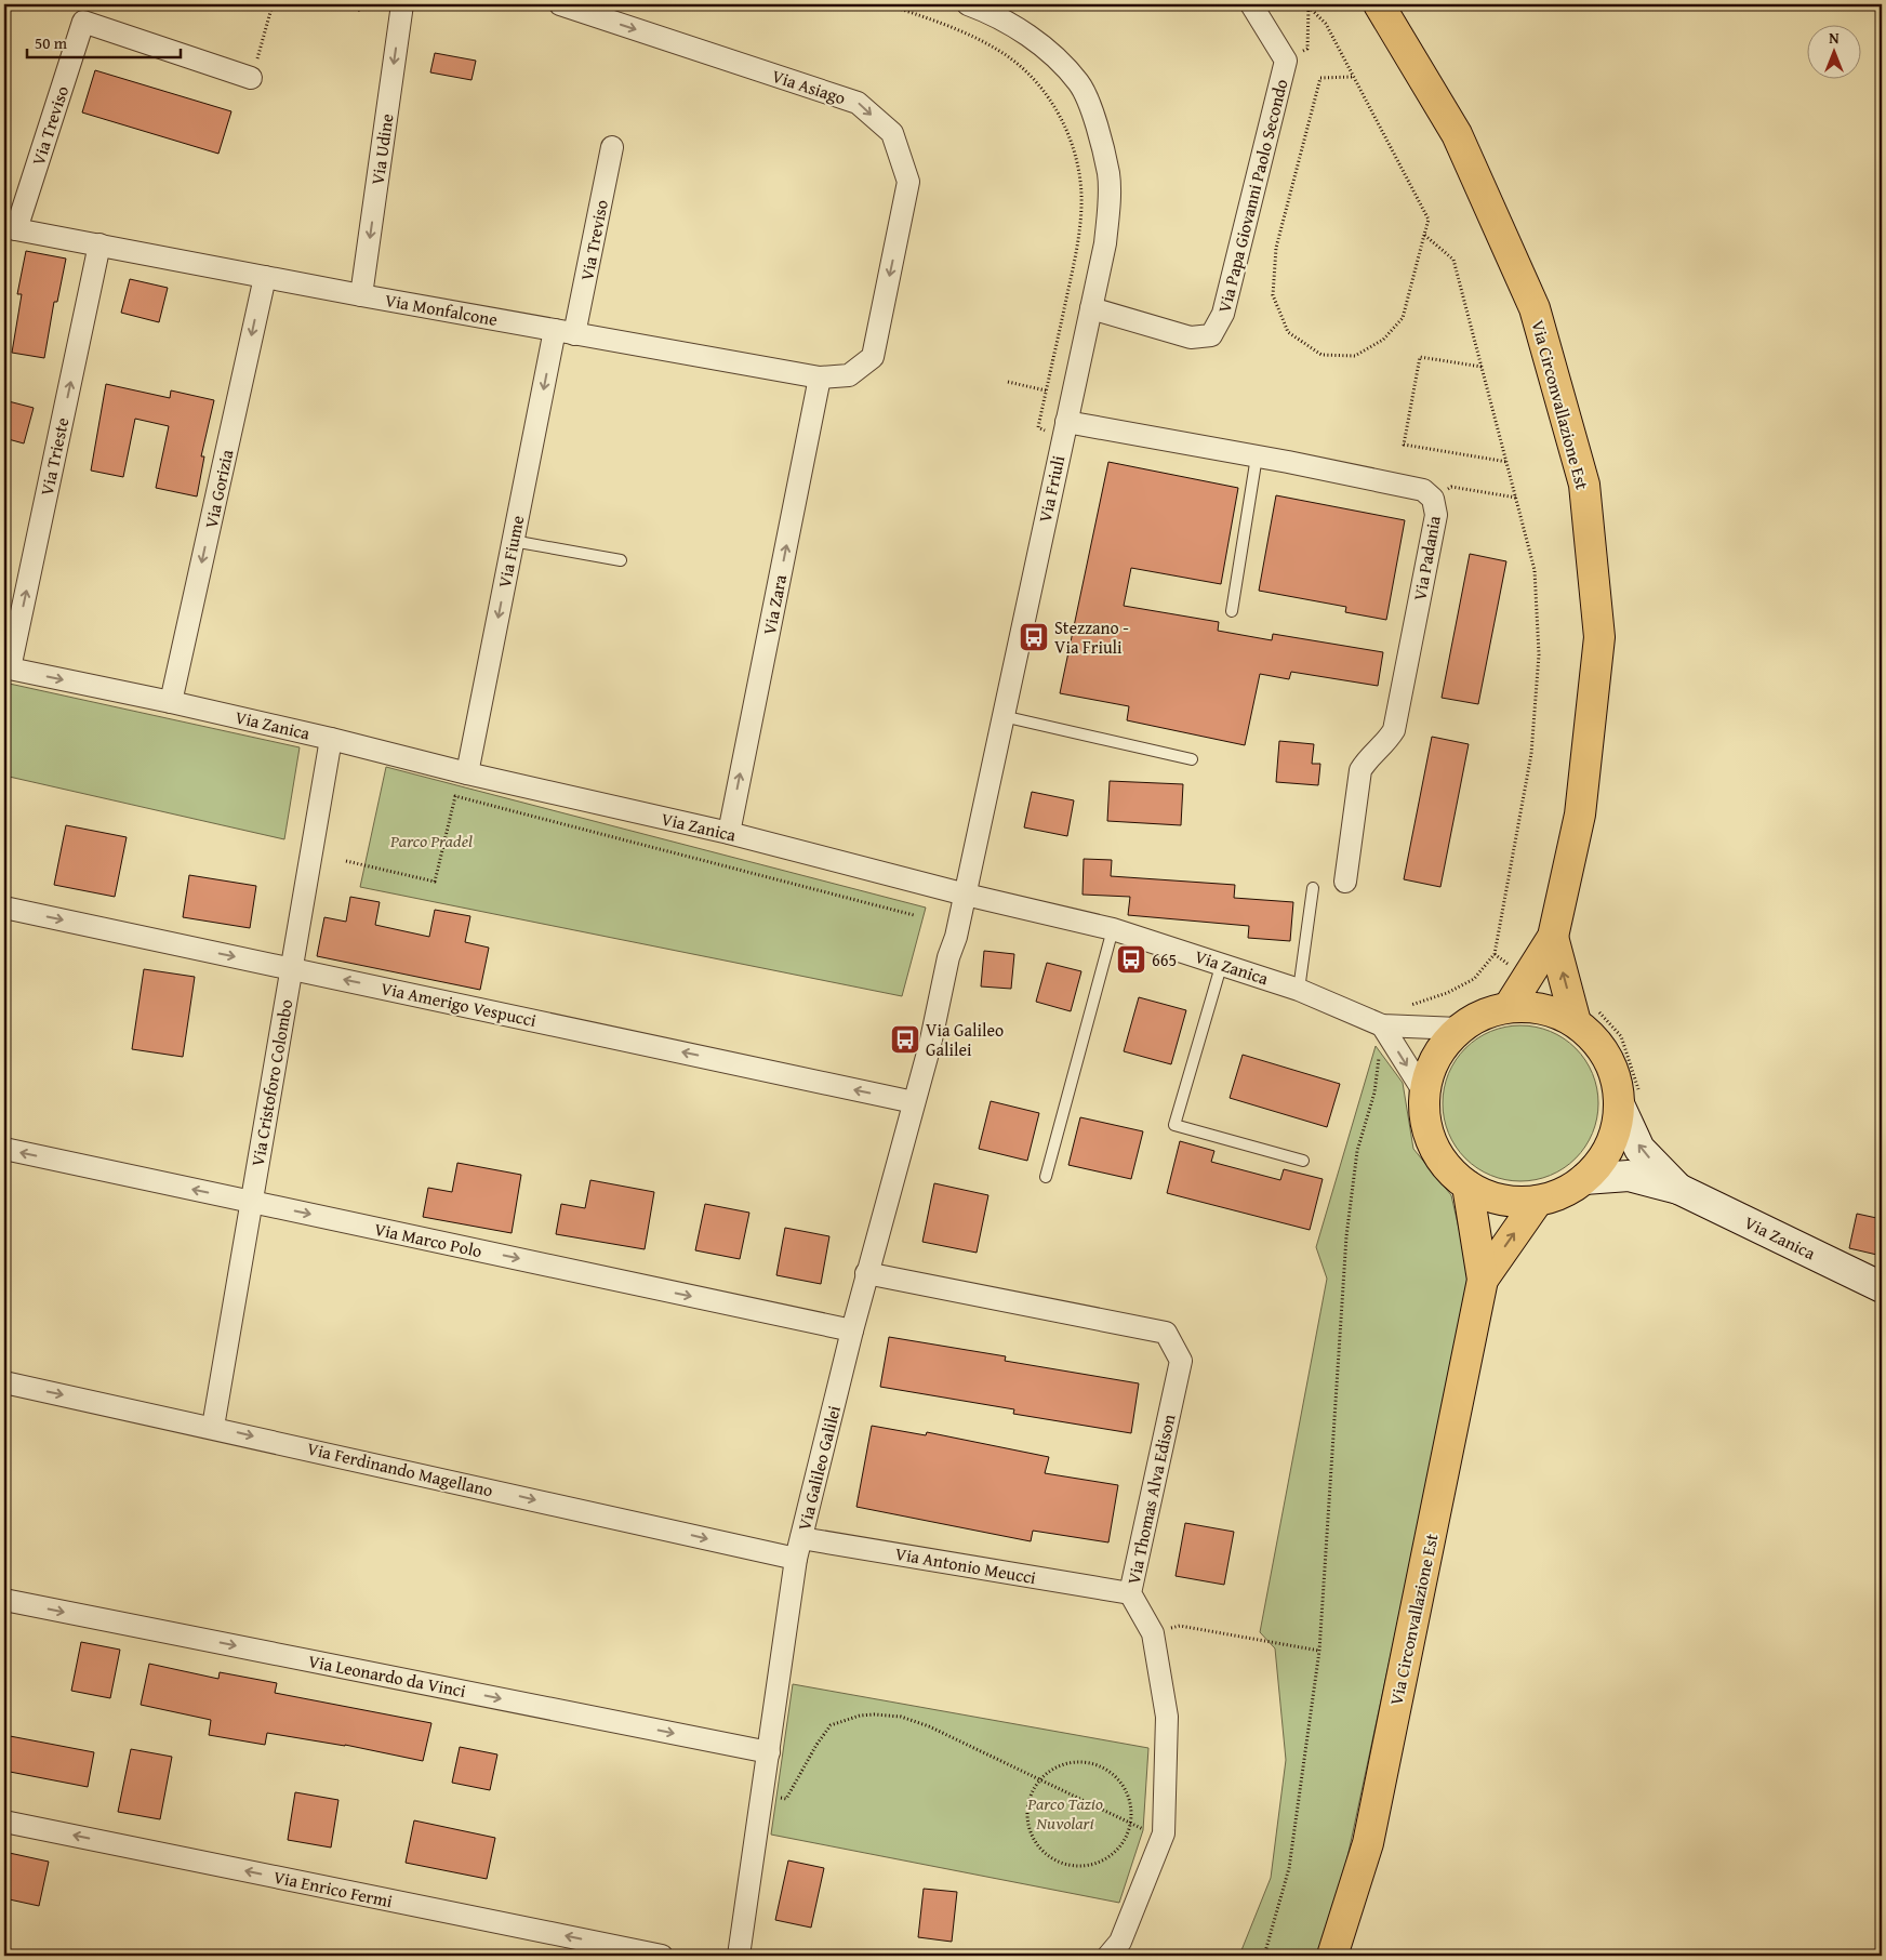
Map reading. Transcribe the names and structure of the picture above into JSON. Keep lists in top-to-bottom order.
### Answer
{
  "streets": {
    "main road": ["Via Circonvallazione Est"],
    "street": [
      "Via Asiago",
      "Via Treviso",
      "Via Udine",
      "Via Papa Giovanni Paolo Secondo",
      "Via Monfalcone",
      "Via Trieste",
      "Via Gorizia",
      "Via Friuli",
      "Via Fiume",
      "Via Padania",
      "Via Zara",
      "Via Zanica",
      "Via Amerigo Vespucci",
      "Via Cristoforo Colombo",
      "Via Marco Polo",
      "Via Galileo Galilei",
      "Via Ferdinando Magellano",
      "Via Thomas Alva Edison",
      "Via Antonio Meucci",
      "Via Leonardo da Vinci",
      "Via Enrico Fermi"
    ]
  },
  "crossings": [
    ["Via Asiago", "Via Monfalcone"],
    ["Via Treviso", "Via Monfalcone"],
    ["Via Treviso", "Via Fiume"],
    ["Via Udine", "Via Monfalcone"],
    ["Via Papa Giovanni Paolo Secondo", "Via Friuli"],
    ["Via Monfalcone", "Via Trieste"],
    ["Via Monfalcone", "Via Gorizia"],
    ["Via Monfalcone", "Via Fiume"],
    ["Via Monfalcone", "Via Zara"],
    ["Via Trieste", "Via Zanica"],
    ["Via Gorizia", "Via Zanica"],
    ["Via Friuli", "Via Padania"],
    ["Via Friuli", "Via Zanica"],
    ["Via Friuli", "Via Galileo Galilei"],
    ["Via Fiume", "Via Zanica"],
    ["Via Zara", "Via Zanica"],
    ["Via Zanica", "Via Cristoforo Colombo"],
    ["Via Zanica", "Via Galileo Galilei"],
    ["Via Amerigo Vespucci", "Via Cristoforo Colombo"],
    ["Via Amerigo Vespucci", "Via Galileo Galilei"],
    ["Via Cristoforo Colombo", "Via Marco Polo"],
    ["Via Cristoforo Colombo", "Via Ferdinando Magellano"],
    ["Via Marco Polo", "Via Galileo Galilei"],
    ["Via Galileo Galilei", "Via Ferdinando Magellano"],
    ["Via Galileo Galilei", "Via Thomas Alva Edison"],
    ["Via Galileo Galilei", "Via Antonio Meucci"],
    ["Via Galileo Galilei", "Via Leonardo da Vinci"],
    ["Via Thomas Alva Edison", "Via Antonio Meucci"]
  ],
  "one_way": [
    "Via Asiago",
    "Via Udine",
    "Via Trieste",
    "Via Gorizia",
    "Via Fiume",
    "Via Zara",
    "Via Ferdinando Magellano",
    "Via Leonardo da Vinci",
    "Via Enrico Fermi"
  ],
  "parks": ["Parco Pradel", "Parco Tazio Nuvolari"],
  "places": {
    "bus stop": ["Stezzano - Via Friuli", "665", "Via Galileo Galilei"]
  },
  "scale_bar": "50 m",
  "north": "top"
}
